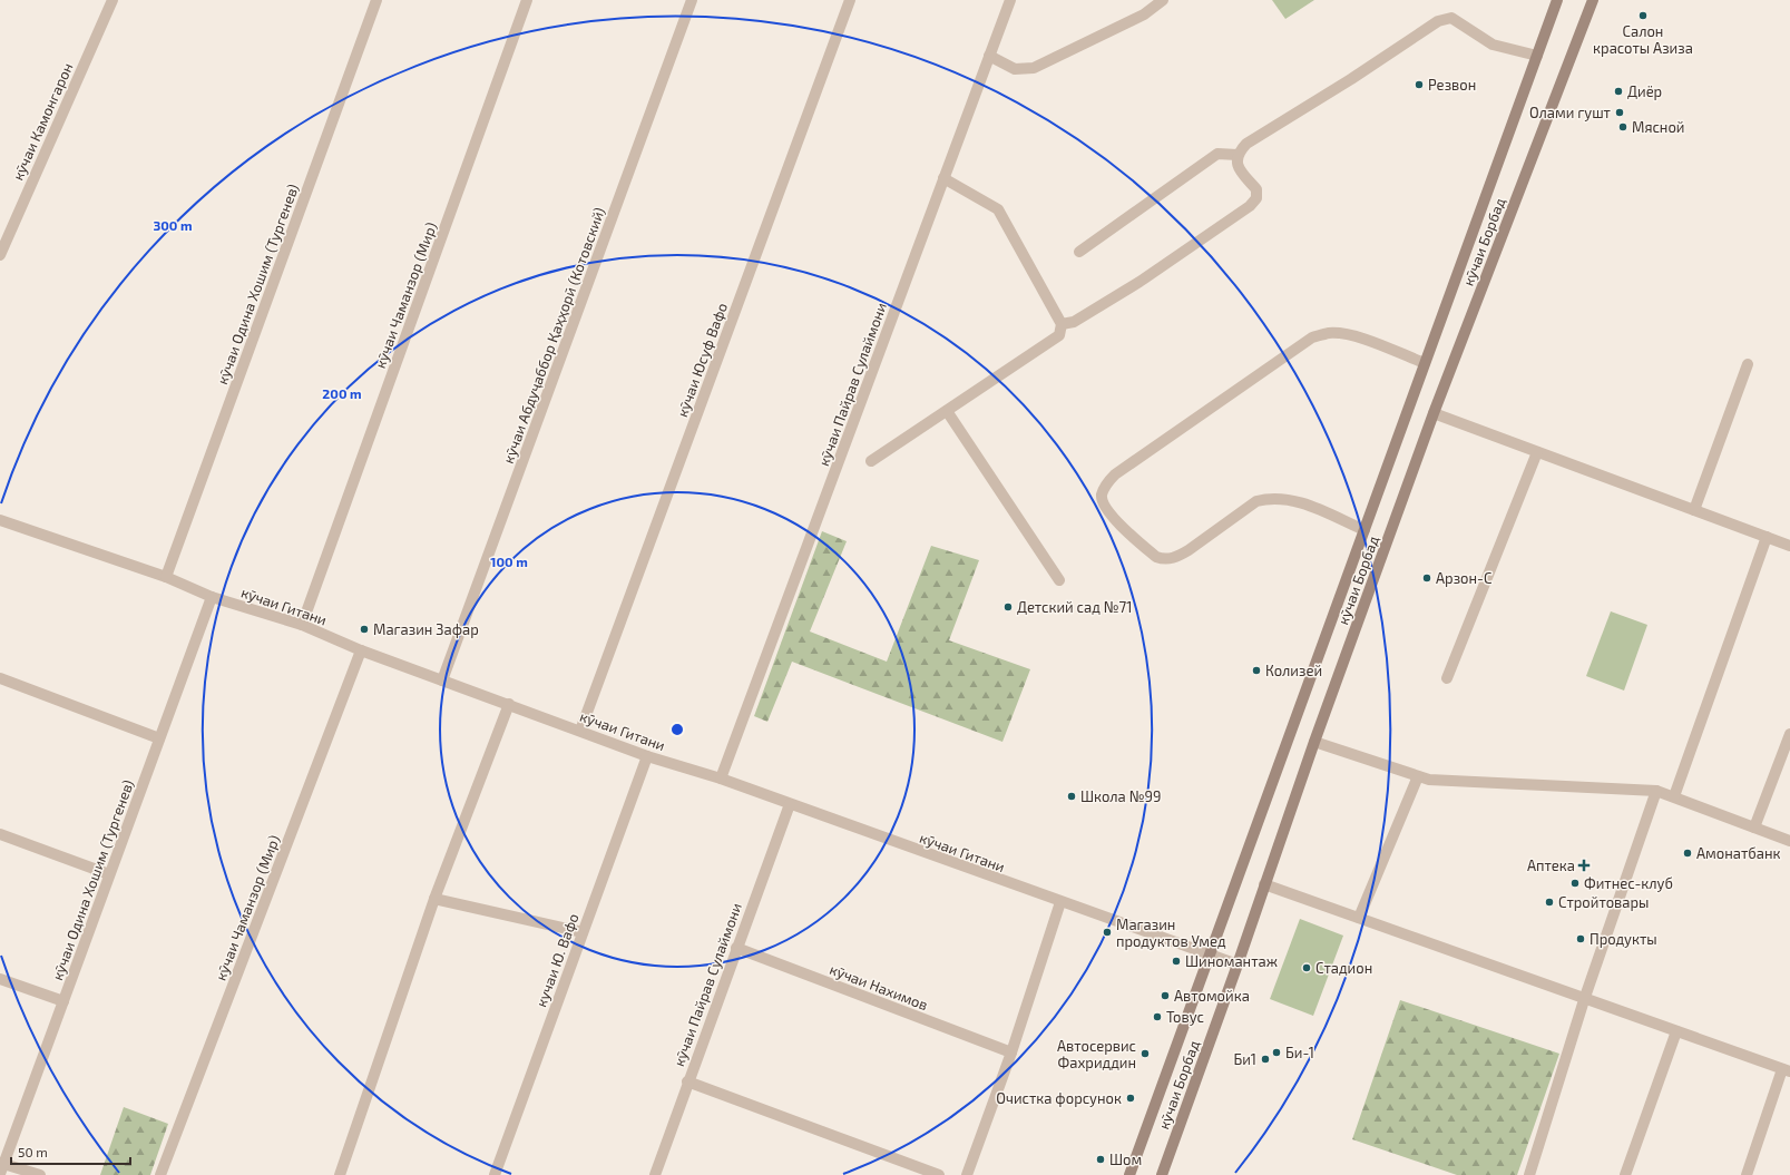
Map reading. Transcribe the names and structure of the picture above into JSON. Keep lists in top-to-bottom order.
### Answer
{
  "streets": {
    "main road": ["кӯчаи Борбад"],
    "street": [
      "кӯчаи Камонгарон",
      "кӯчаи Одина Хошим (Тургенев)",
      "кӯчаи Чаманзор (Мир)",
      "кӯчаи Абдуҷаббор Қаҳҳорӣ (Котовский)",
      "кӯчаи Юсуф Вафо",
      "кӯчаи Пайрав Сулаймони",
      "кӯчаи Гитани",
      "кучаи Ю. Вафо",
      "кӯчаи Нахимов"
    ]
  },
  "crossings": [
    ["кӯчаи Борбад", "кӯчаи Гитани"],
    ["кӯчаи Одина Хошим (Тургенев)", "кӯчаи Гитани"],
    ["кӯчаи Чаманзор (Мир)", "кӯчаи Гитани"],
    ["кӯчаи Абдуҷаббор Қаҳҳорӣ (Котовский)", "кӯчаи Гитани"],
    ["кӯчаи Юсуф Вафо", "кӯчаи Гитани"],
    ["кӯчаи Пайрав Сулаймони", "кӯчаи Гитани"],
    ["кӯчаи Пайрав Сулаймони", "кӯчаи Нахимов"],
    ["кӯчаи Гитани", "кучаи Ю. Вафо"]
  ],
  "places": {
    "other": [
      "Салон красоты Азиза",
      "Резвон",
      "Диëр",
      "Олами гушт",
      "Мясной",
      "Арзон-С",
      "Детский сад №71",
      "Магазин Зафар",
      "Колизей",
      "Школа №99",
      "Амонатбанк",
      "Фитнес-клуб",
      "Стройтовары",
      "Магазин продуктов Умед",
      "Продукты",
      "Шиномантаж",
      "Стадион",
      "Автомойка",
      "Товус",
      "Би-1",
      "Автосервис Фахриддин",
      "Би1",
      "Очистка форсунок",
      "Шом"
    ],
    "health": ["Аптека"]
  },
  "scale_bar": "50 m",
  "rings": ["300 m", "200 m", "100 m"]
}
